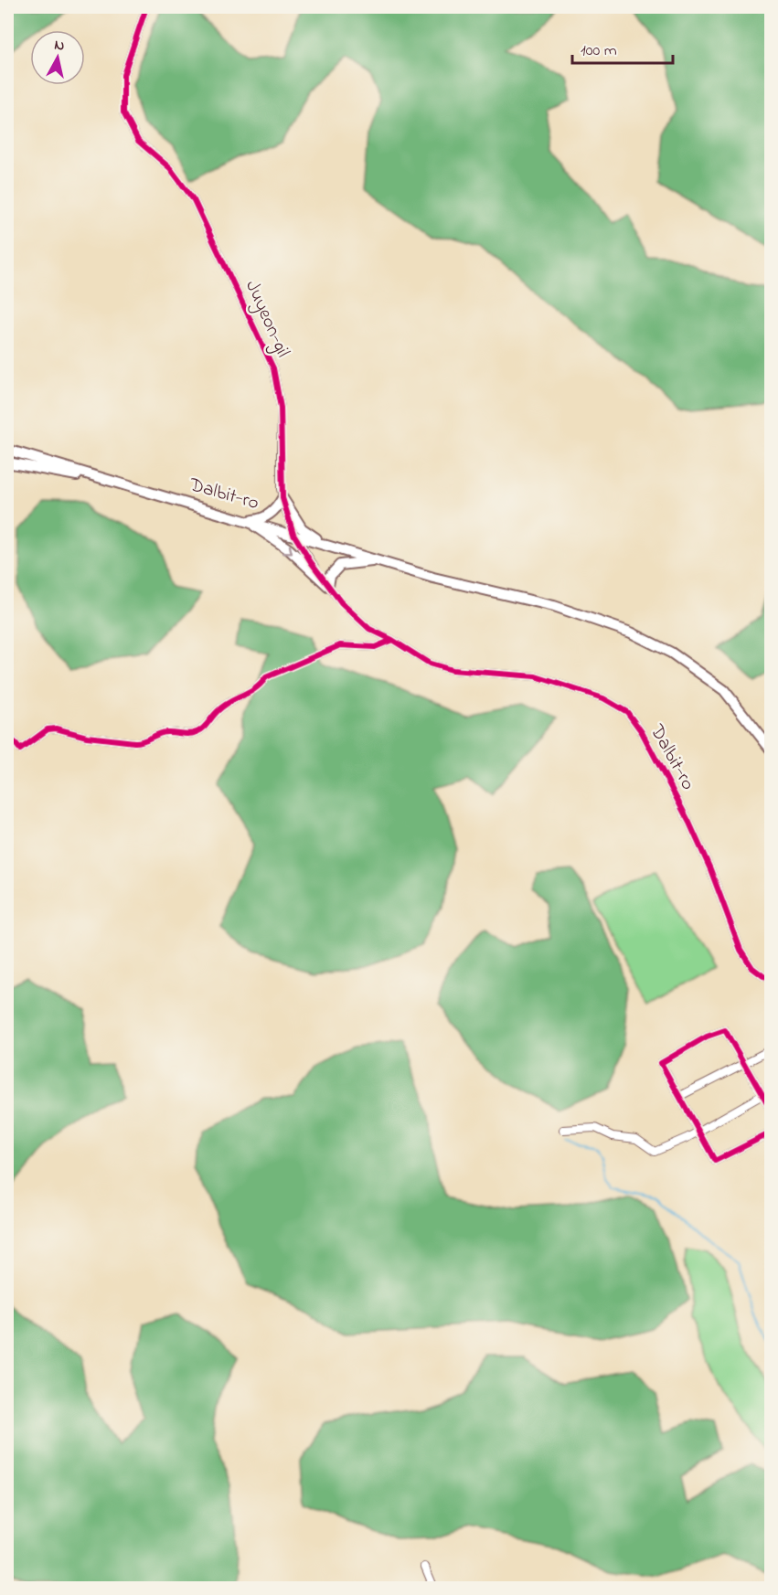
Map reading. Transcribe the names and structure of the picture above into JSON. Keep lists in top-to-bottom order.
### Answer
{
  "streets": {
    "main road": ["Dalbit-ro"],
    "street": ["Juyeon-gil"]
  },
  "crossings": [
    ["Juyeon-gil", "Dalbit-ro"]
  ],
  "scale_bar": "100 m",
  "north": "top"
}
